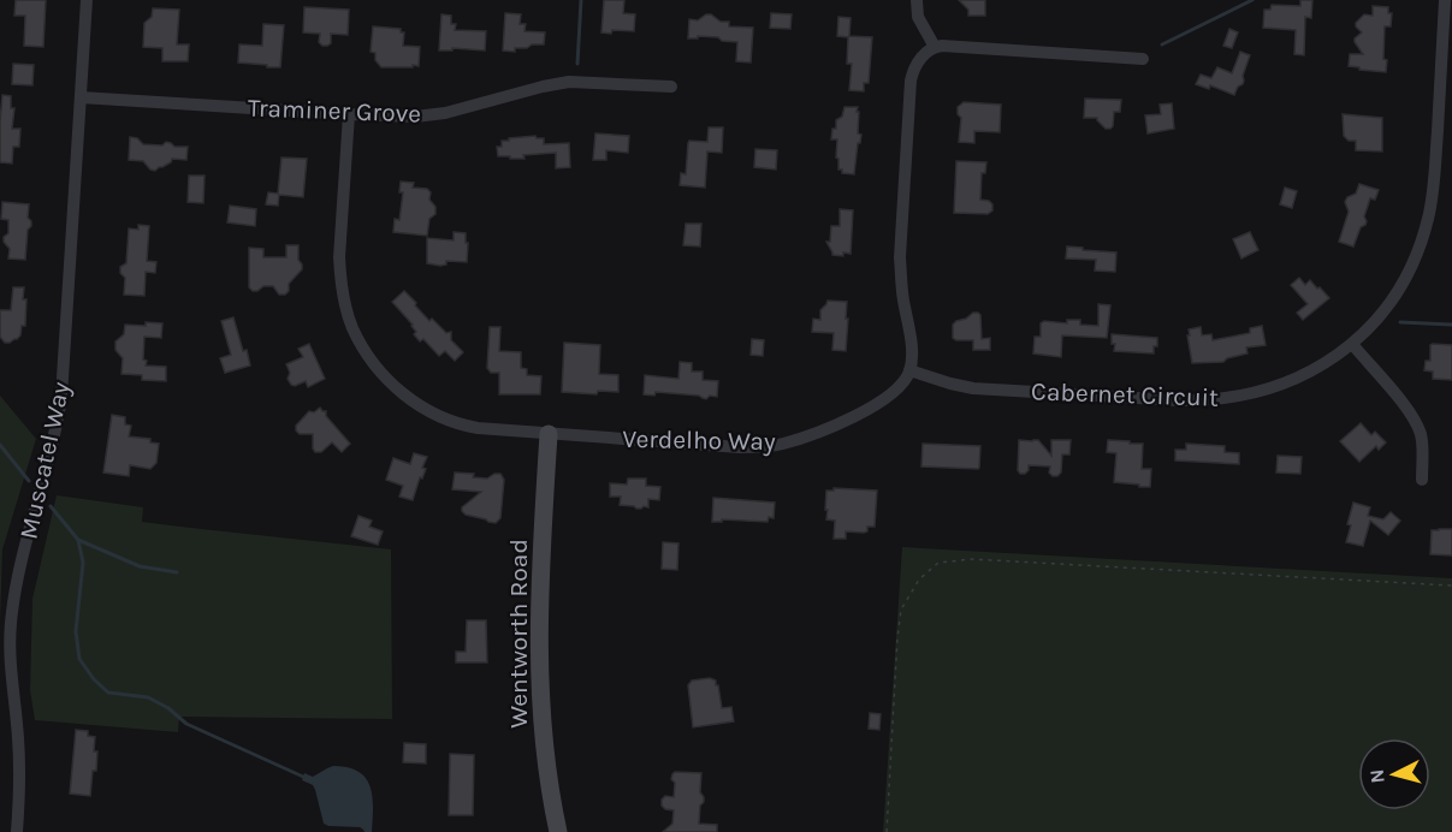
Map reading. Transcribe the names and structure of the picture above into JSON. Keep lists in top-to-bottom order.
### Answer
{
  "streets": {
    "street": [
      "Traminer Grove",
      "Cabernet Circuit",
      "Verdelho Way",
      "Muscatel Way",
      "Wentworth Road"
    ]
  },
  "crossings": [
    ["Traminer Grove", "Verdelho Way"],
    ["Traminer Grove", "Muscatel Way"],
    ["Cabernet Circuit", "Verdelho Way"],
    ["Verdelho Way", "Wentworth Road"]
  ],
  "north": "left"
}
